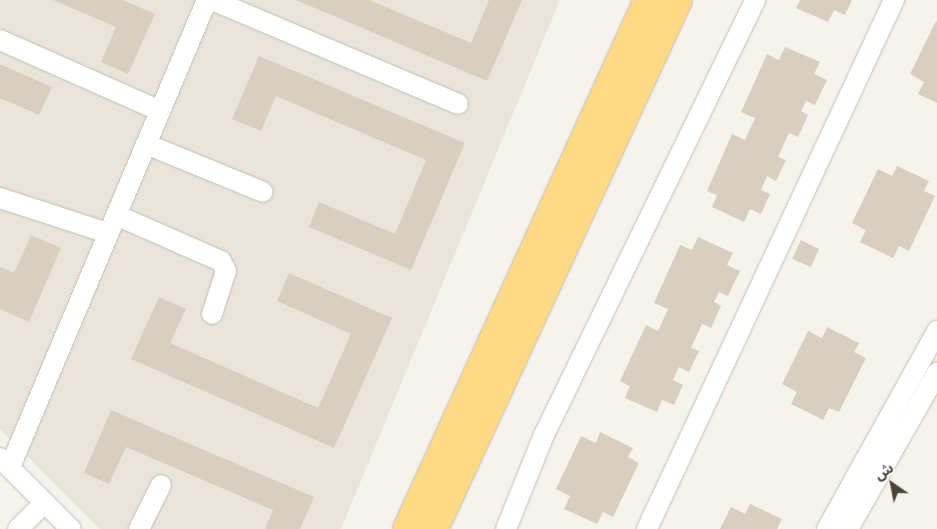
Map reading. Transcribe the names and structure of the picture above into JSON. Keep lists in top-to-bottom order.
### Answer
{
  "north": "top left"
}
